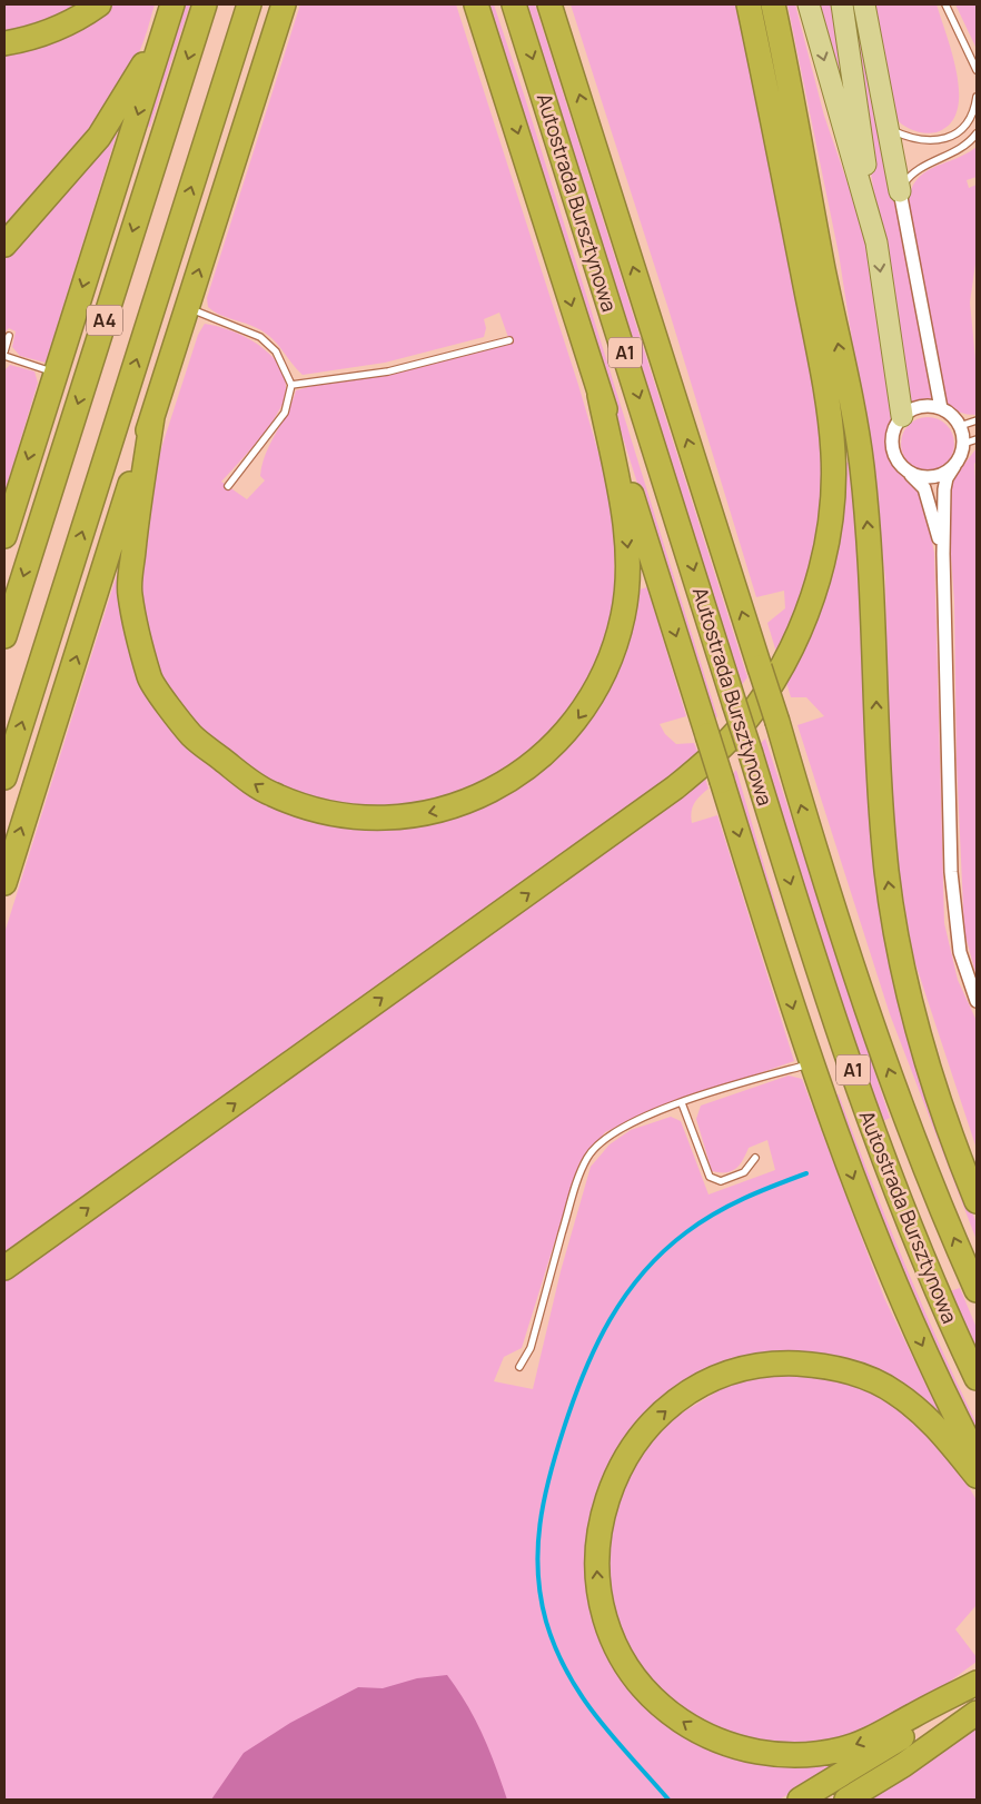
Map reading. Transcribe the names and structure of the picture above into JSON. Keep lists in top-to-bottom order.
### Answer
{
  "streets": {
    "highway": ["Autostrada Bursztynowa", "A4", "A1"]
  }
}
